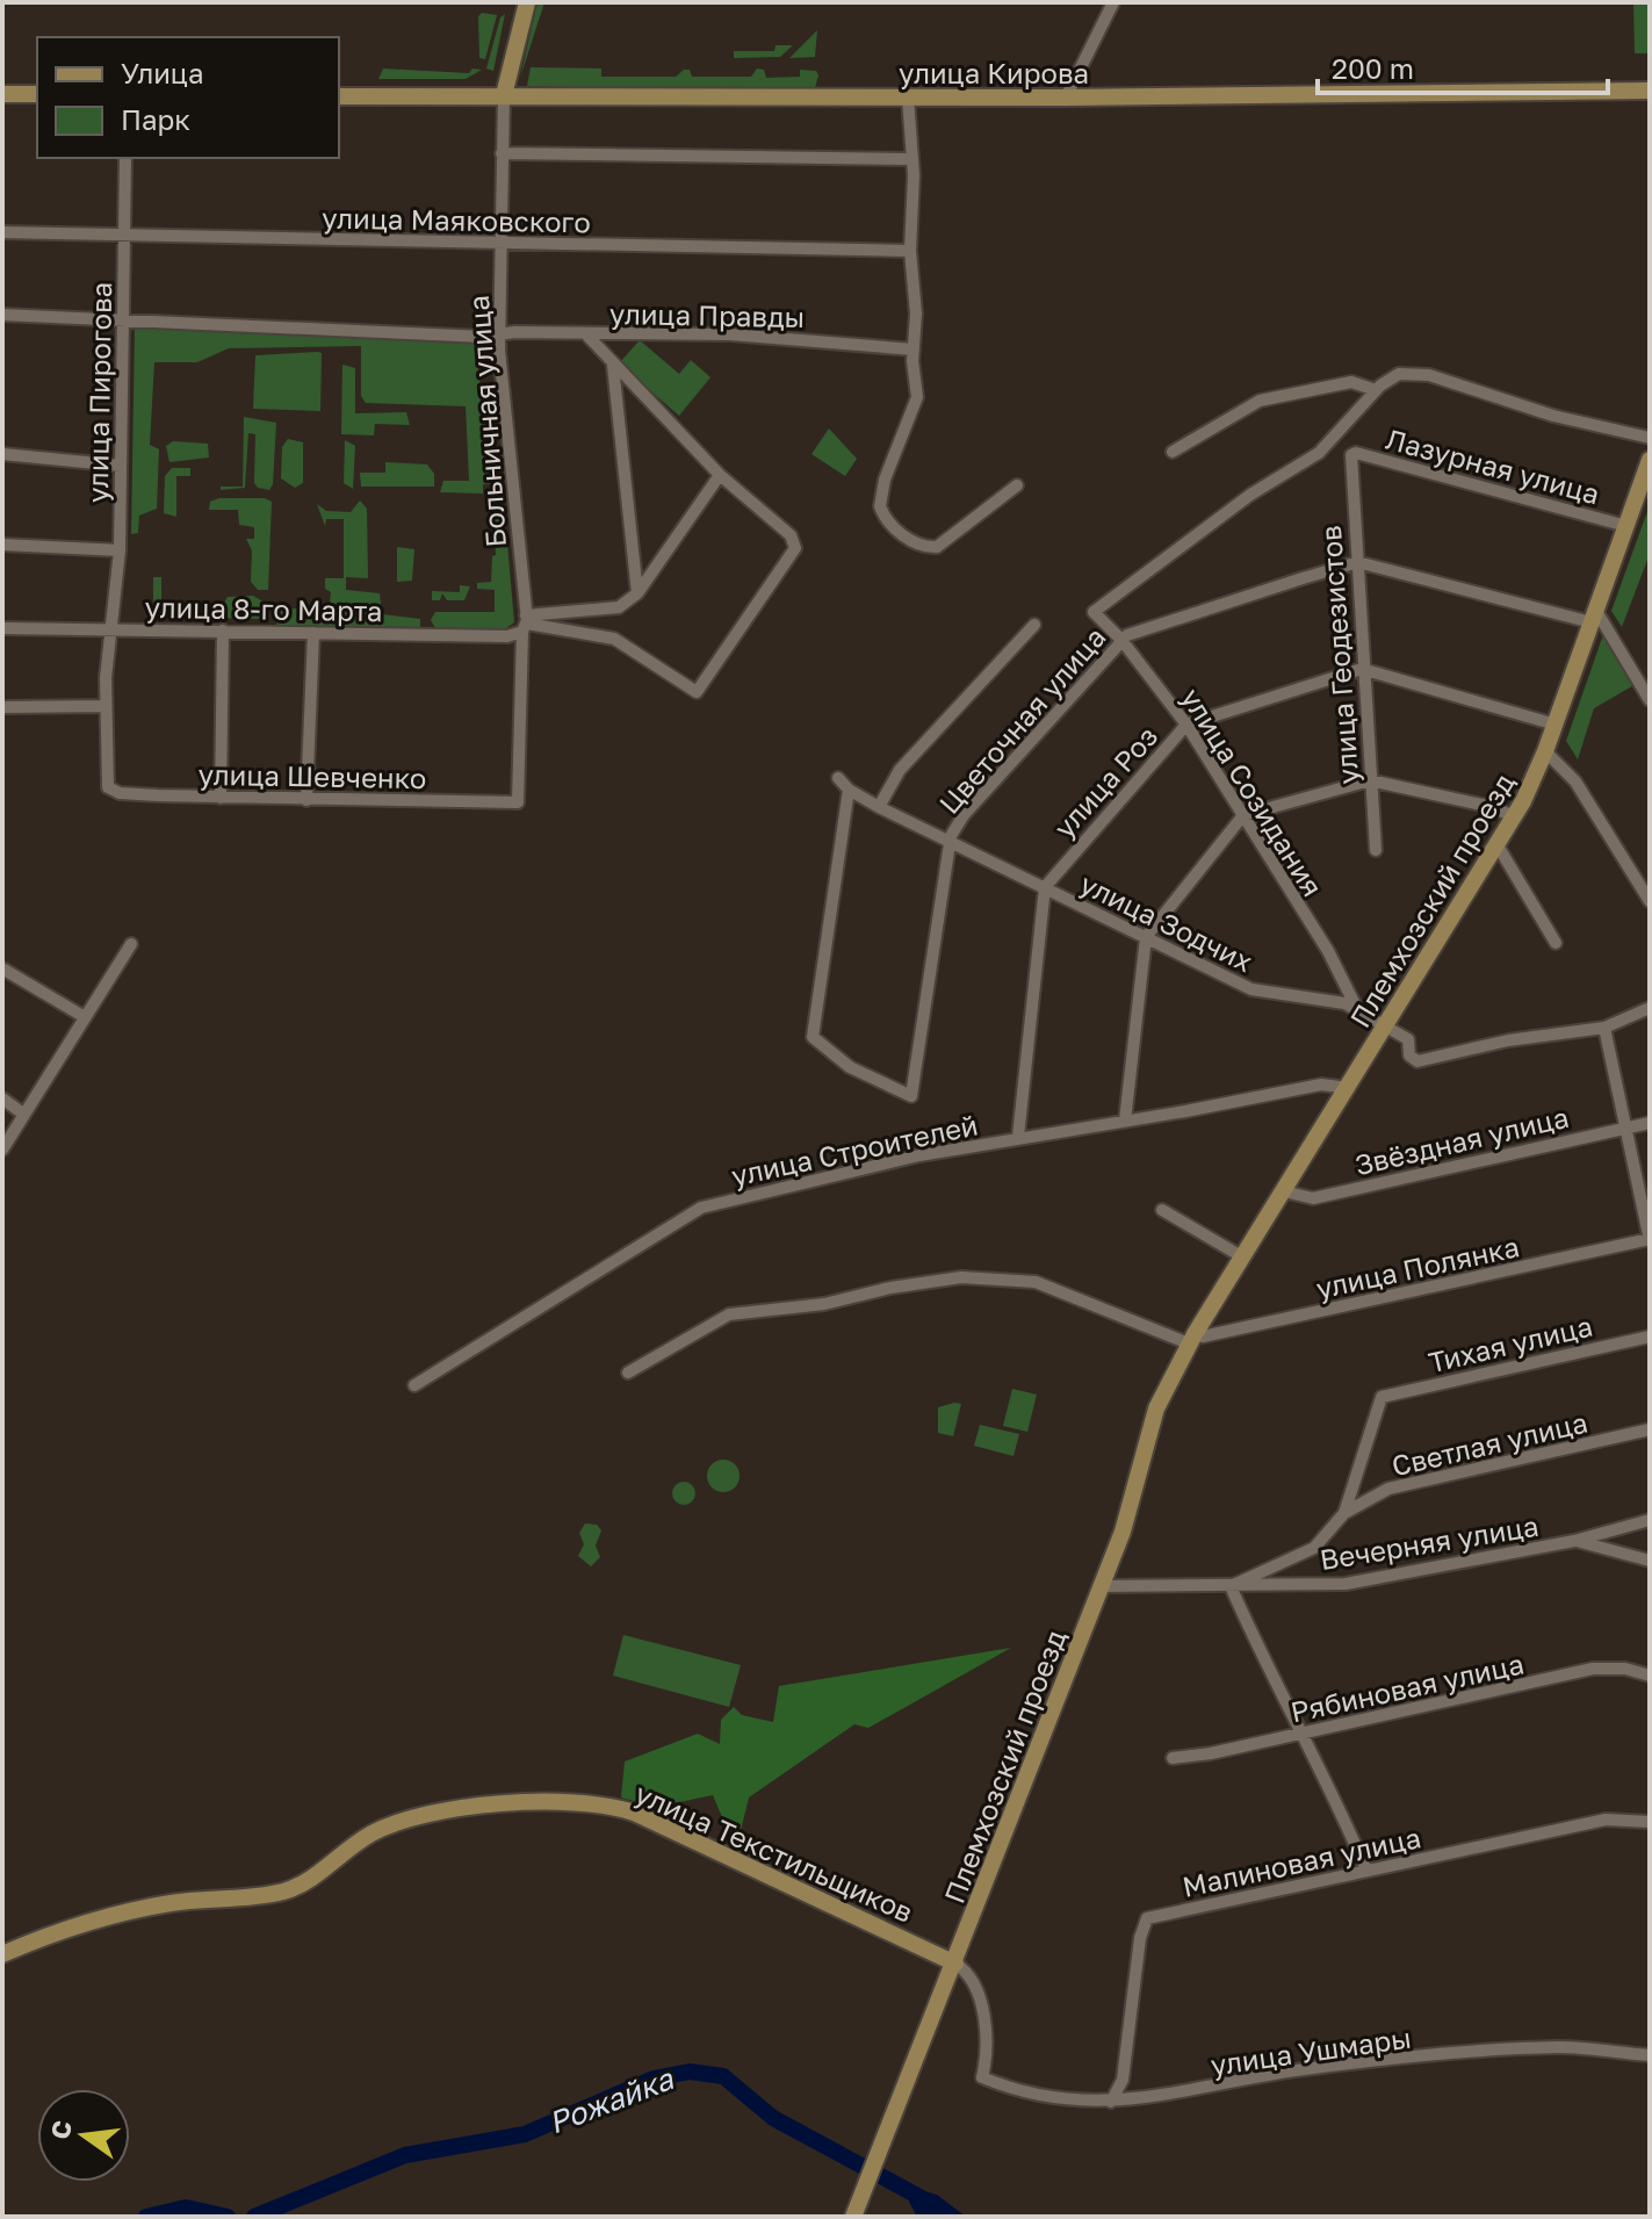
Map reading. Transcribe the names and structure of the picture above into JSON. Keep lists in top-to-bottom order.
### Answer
{
  "streets": {
    "main road": ["улица Кирова", "Племхозский проезд", "улица Текстильщиков"],
    "street": [
      "улица Маяковского",
      "улица Правды",
      "улица Пирогова",
      "Больничная улица",
      "Лазурная улица",
      "улица 8-го Марта",
      "улица Геодезистов",
      "Цветочная улица",
      "улица Шевченко",
      "улица Роз",
      "улица Созидания",
      "улица Зодчих",
      "Звёздная улица",
      "улица Строителей",
      "улица Полянка",
      "Тихая улица",
      "Светлая улица",
      "Вечерняя улица",
      "Рябиновая улица",
      "Малиновая улица",
      "улица Ушмары"
    ]
  },
  "crossings": [
    ["улица Кирова", "Больничная улица"],
    ["улица Маяковского", "улица Пирогова"],
    ["улица Маяковского", "Больничная улица"],
    ["улица Правды", "улица Пирогова"],
    ["улица Правды", "Больничная улица"],
    ["улица Пирогова", "улица 8-го Марта"],
    ["улица Пирогова", "улица Шевченко"],
    ["Больничная улица", "улица 8-го Марта"],
    ["Больничная улица", "улица Шевченко"],
    ["Лазурная улица", "улица Геодезистов"],
    ["Лазурная улица", "улица Созидания"],
    ["Лазурная улица", "Племхозский проезд"],
    ["улица Геодезистов", "Цветочная улица"],
    ["улица Геодезистов", "улица Роз"],
    ["Цветочная улица", "улица Созидания"],
    ["Цветочная улица", "улица Зодчих"],
    ["улица Роз", "улица Созидания"],
    ["улица Роз", "улица Зодчих"],
    ["улица Созидания", "улица Зодчих"],
    ["Племхозский проезд", "улица Зодчих"],
    ["Племхозский проезд", "Звёздная улица"],
    ["Племхозский проезд", "улица Строителей"],
    ["Племхозский проезд", "улица Полянка"],
    ["Племхозский проезд", "Вечерняя улица"],
    ["Племхозский проезд", "улица Текстильщиков"],
    ["Племхозский проезд", "улица Ушмары"],
    ["Тихая улица", "Светлая улица"],
    ["улица Текстильщиков", "улица Ушмары"],
    ["Малиновая улица", "улица Ушмары"]
  ],
  "water": ["Рожайка"],
  "legend": ["Улица", "Парк"],
  "scale_bar": "200 m",
  "north": "left"
}
